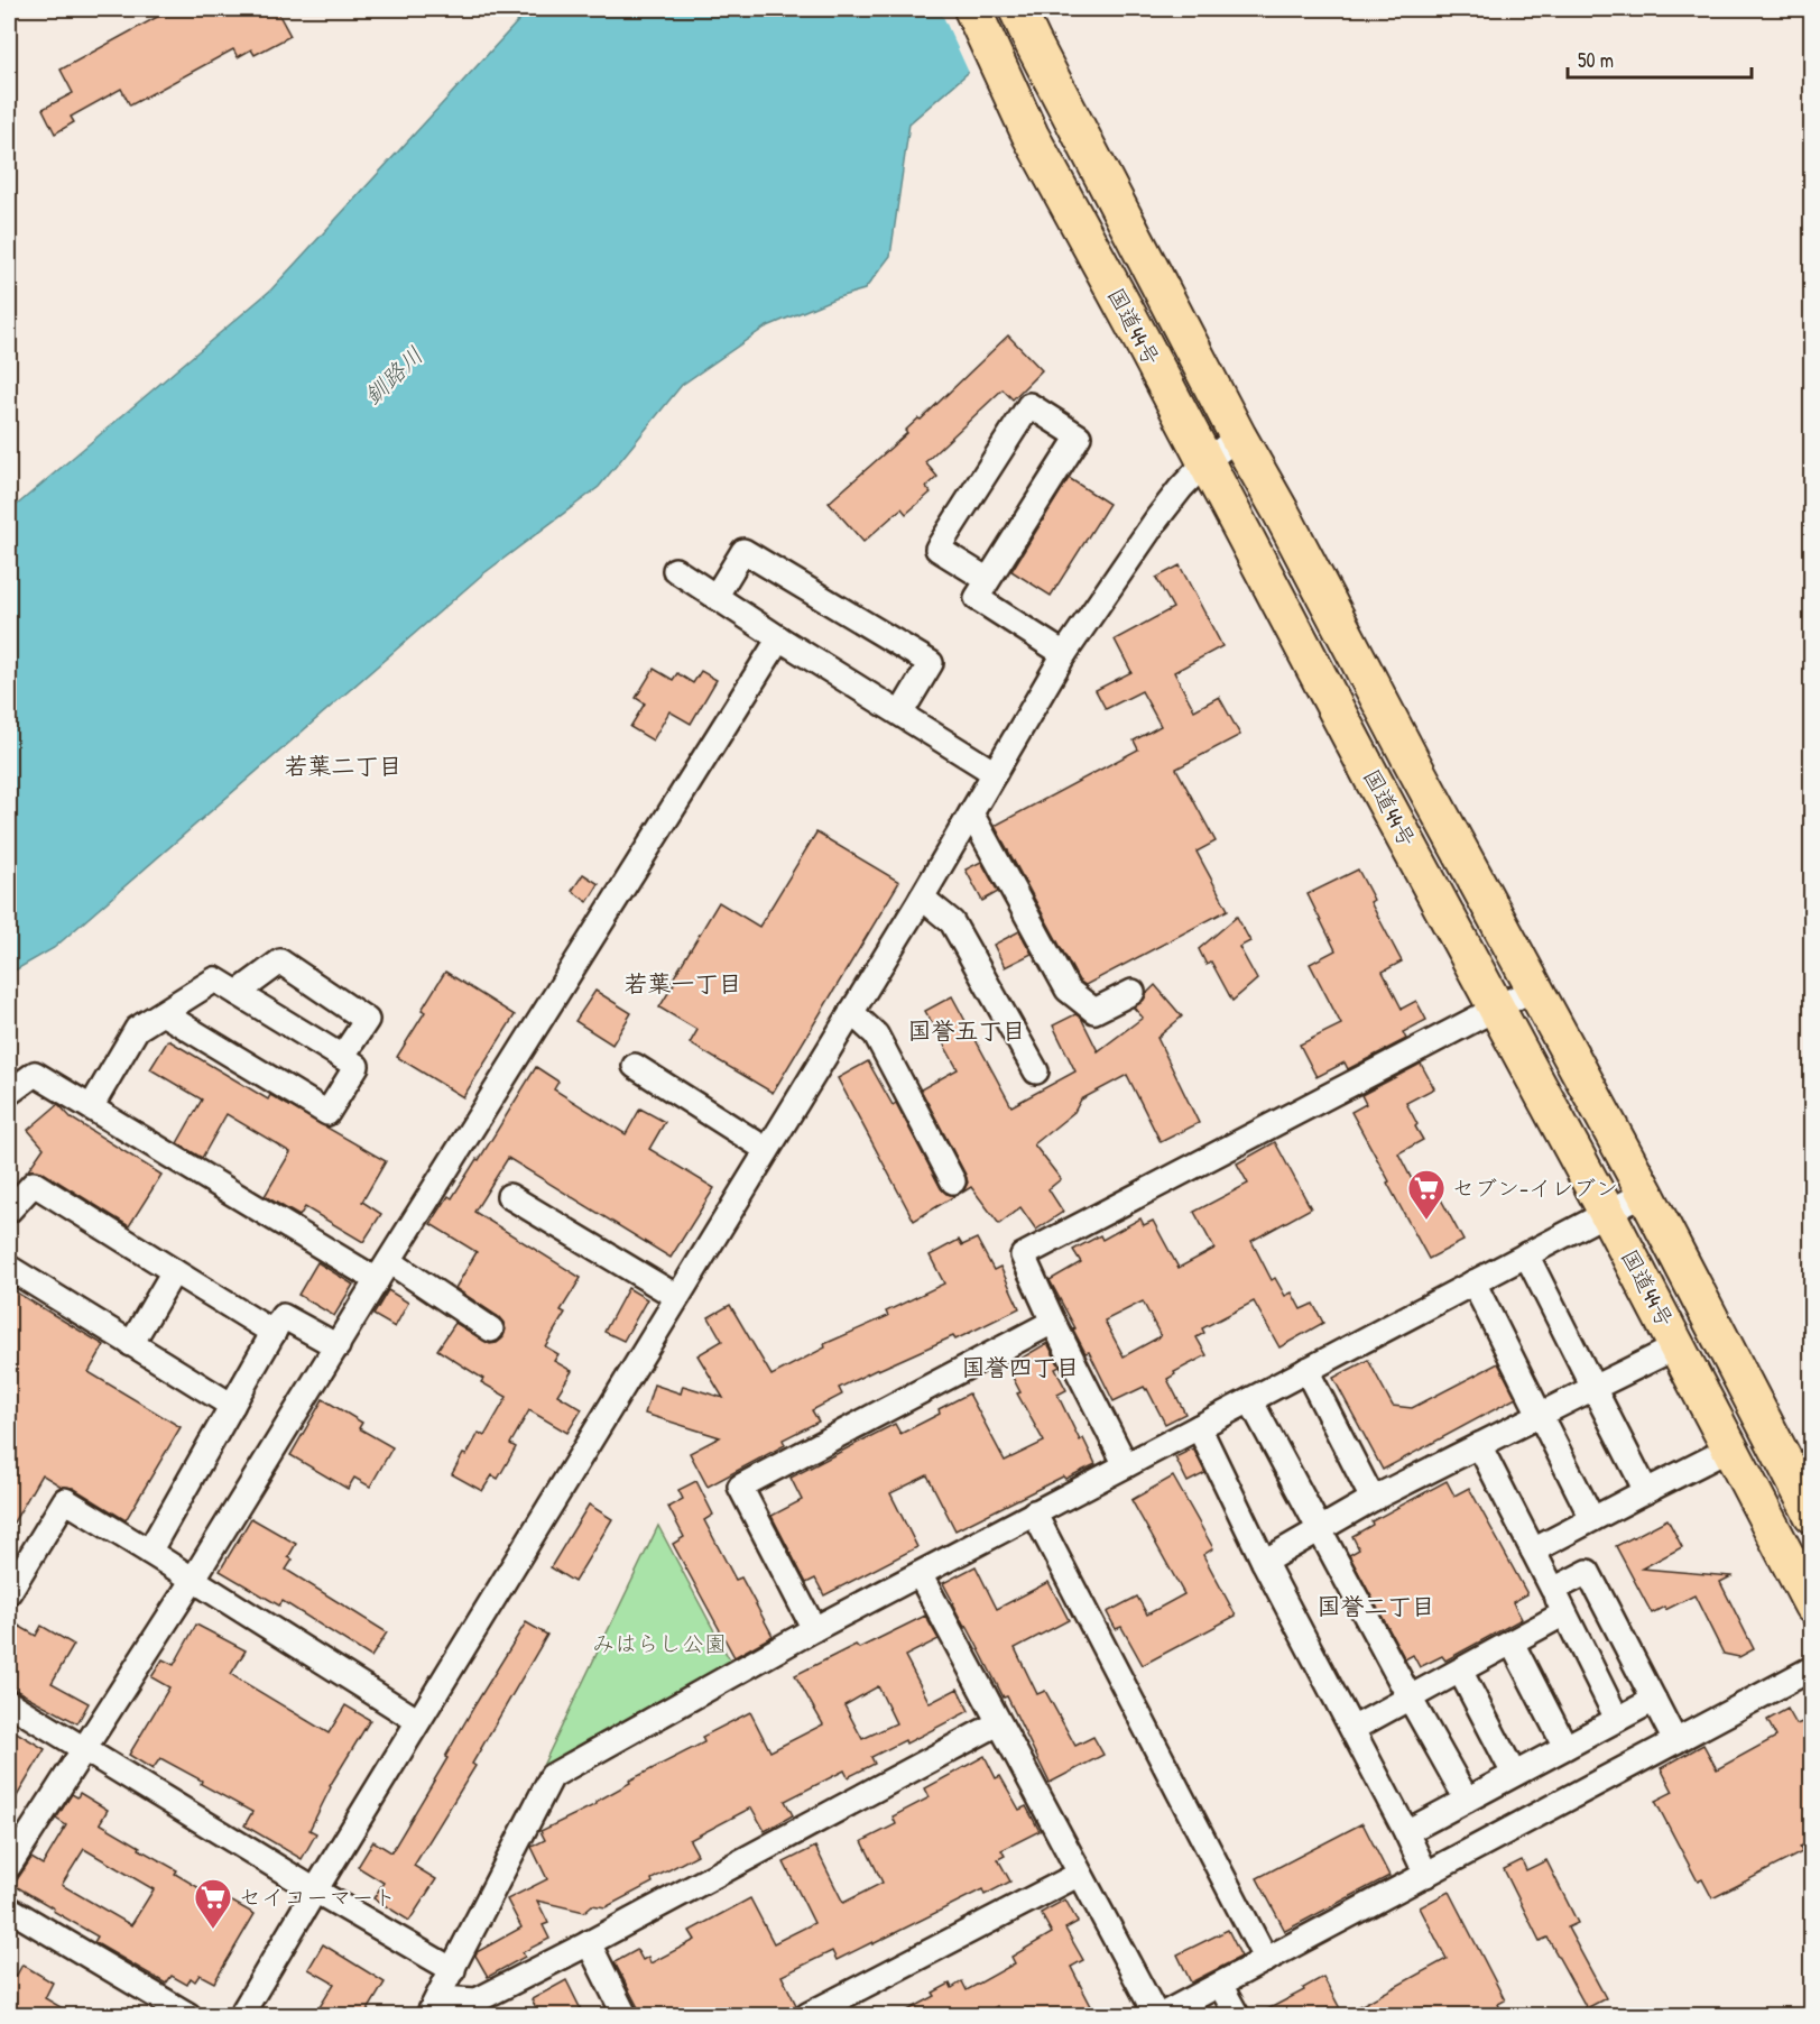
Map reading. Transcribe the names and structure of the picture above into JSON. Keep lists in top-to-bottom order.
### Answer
{
  "streets": {
    "highway": ["国道44号"]
  },
  "districts": [
    "若葉二丁目",
    "若葉一丁目",
    "国誉五丁目",
    "国誉四丁目",
    "国誉二丁目"
  ],
  "water": ["釧路川"],
  "parks": ["みはらし公園"],
  "places": {
    "supermarket": ["セブン-イレブン", "セイコーマート"]
  },
  "scale_bar": "50 m"
}
